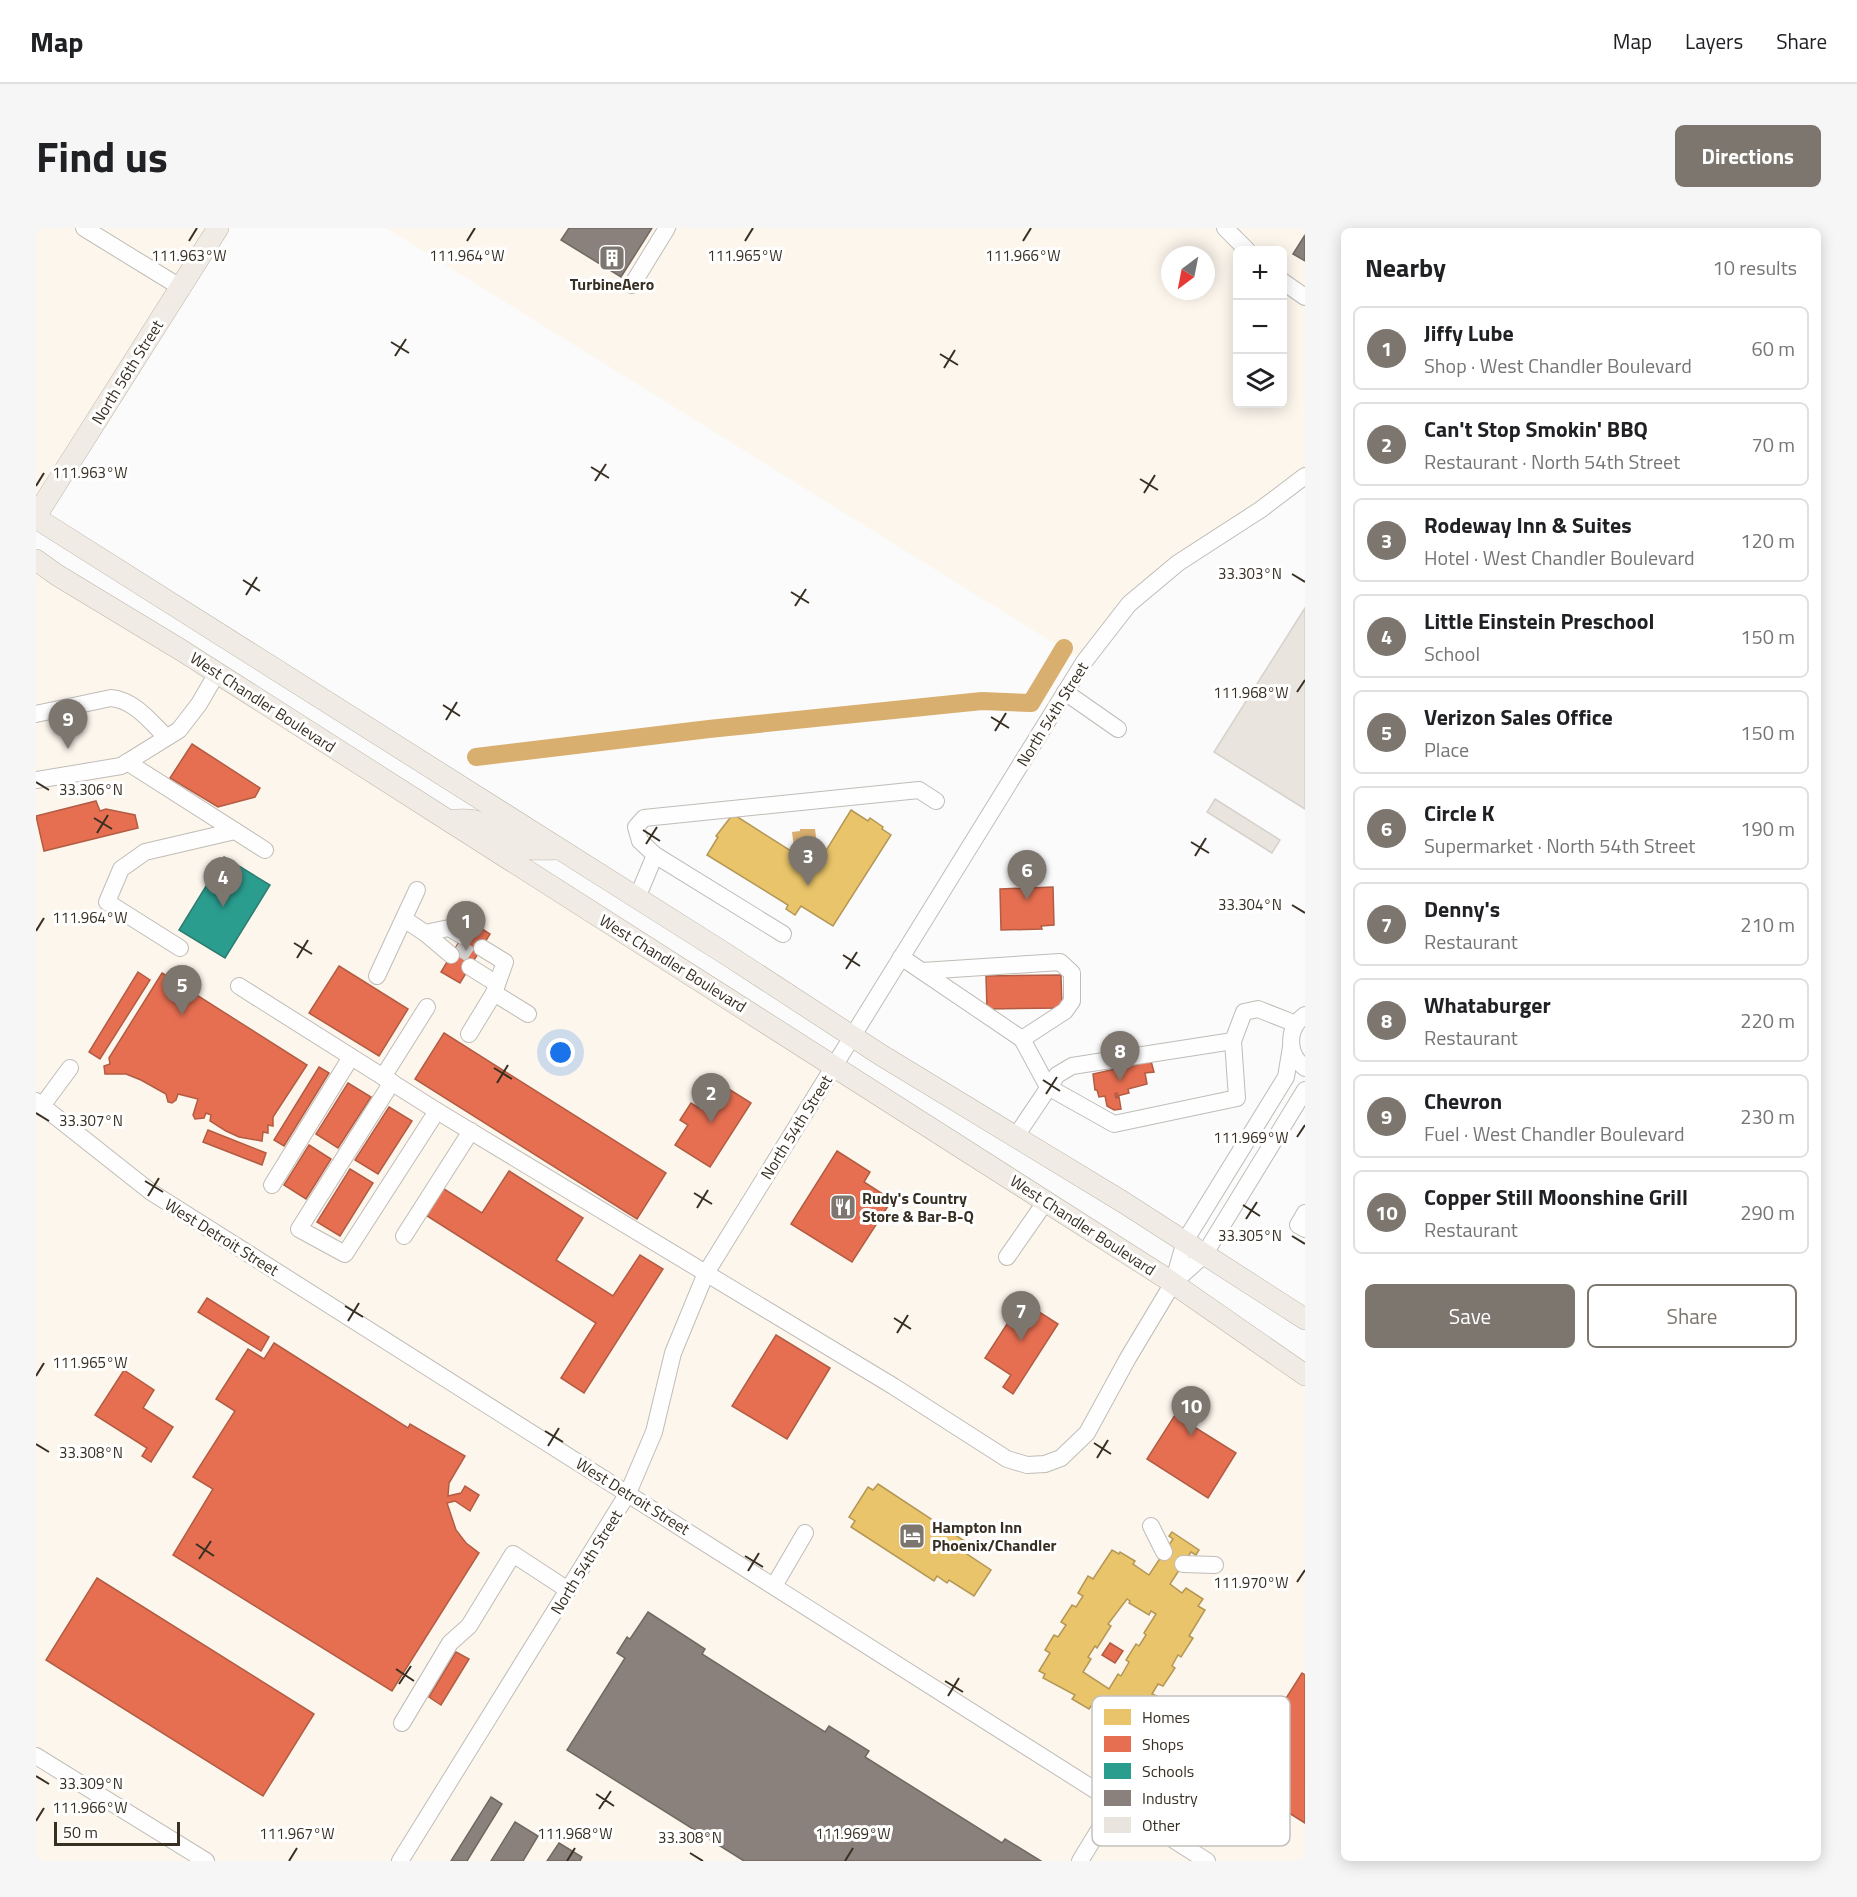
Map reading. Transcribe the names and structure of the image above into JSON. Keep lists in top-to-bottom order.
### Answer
{
  "streets": {
    "main road": ["North 56th Street", "West Chandler Boulevard"],
    "street": ["North 54th Street", "West Detroit Street"]
  },
  "crossings": [
    ["North 56th Street", "West Chandler Boulevard"],
    ["West Chandler Boulevard", "North 54th Street"],
    ["North 54th Street", "West Detroit Street"]
  ],
  "places": {
    "building": ["TurbineAero"],
    "restaurant": ["Rudy's Country Store & Bar-B-Q"],
    "hotel": ["Hampton Inn Phoenix/Chandler"]
  },
  "legend": [
    "Homes",
    "Shops",
    "Schools",
    "Industry",
    "Other"
  ],
  "scale_bar": "50 m",
  "north": "bottom left",
  "page": {
    "header": "Map",
    "nav": ["Map", "Layers", "Share"],
    "title": "Find us",
    "buttons": [
      "Directions",
      ["Save", "Share"]
    ],
    "heading": ["Nearby", "10 results"],
    "map_buttons": ["+", "−"],
    "list": [
      {
        "mark": "1",
        "name": "Jiffy Lube",
        "note": "Shop · West Chandler Boulevard",
        "value": "60 m"
      },
      {
        "mark": "2",
        "name": "Can't Stop Smokin' BBQ",
        "note": "Restaurant · North 54th Street",
        "value": "70 m"
      },
      {
        "mark": "3",
        "name": "Rodeway Inn & Suites",
        "note": "Hotel · West Chandler Boulevard",
        "value": "120 m"
      },
      {
        "mark": "4",
        "name": "Little Einstein Preschool",
        "note": "School",
        "value": "150 m"
      },
      {
        "mark": "5",
        "name": "Verizon Sales Office",
        "note": "Place",
        "value": "150 m"
      },
      {
        "mark": "6",
        "name": "Circle K",
        "note": "Supermarket · North 54th Street",
        "value": "190 m"
      },
      {
        "mark": "7",
        "name": "Denny's",
        "note": "Restaurant",
        "value": "210 m"
      },
      {
        "mark": "8",
        "name": "Whataburger",
        "note": "Restaurant",
        "value": "220 m"
      },
      {
        "mark": "9",
        "name": "Chevron",
        "note": "Fuel · West Chandler Boulevard",
        "value": "230 m"
      },
      {
        "mark": "10",
        "name": "Copper Still Moonshine Grill",
        "note": "Restaurant",
        "value": "290 m"
      }
    ],
    "pins": [
      "9",
      "3",
      "6",
      "4",
      "1",
      "5",
      "8",
      "2",
      "7",
      "10"
    ],
    "scale": "50 m"
  },
  "coordinates": [
    "111.963°W",
    "111.964°W",
    "111.965°W",
    "111.966°W",
    "33.303°N",
    "111.968°W",
    "33.306°N",
    "33.304°N",
    "33.307°N",
    "111.969°W",
    "33.305°N",
    "33.308°N",
    "111.970°W",
    "33.309°N",
    "111.967°W"
  ]
}
